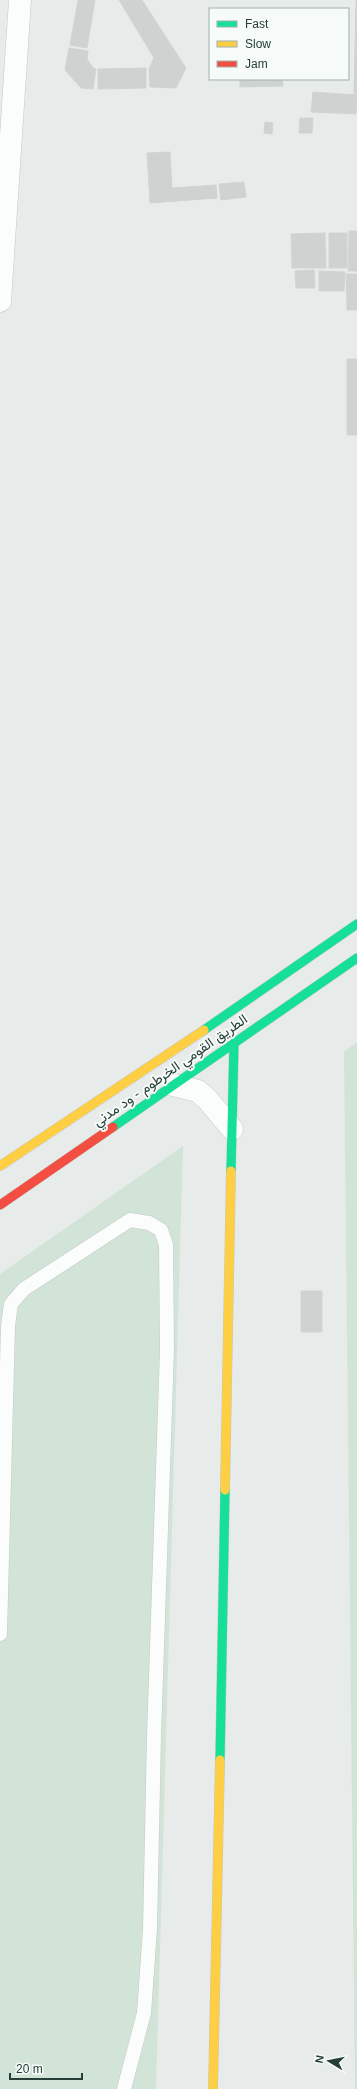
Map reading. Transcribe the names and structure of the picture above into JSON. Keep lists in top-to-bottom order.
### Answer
{
  "streets": {
    "main road": ["الطريق القومي الخرطوم - ود مدني"]
  },
  "legend": ["Fast", "Slow", "Jam"],
  "scale_bar": "20 m",
  "north": "left"
}
